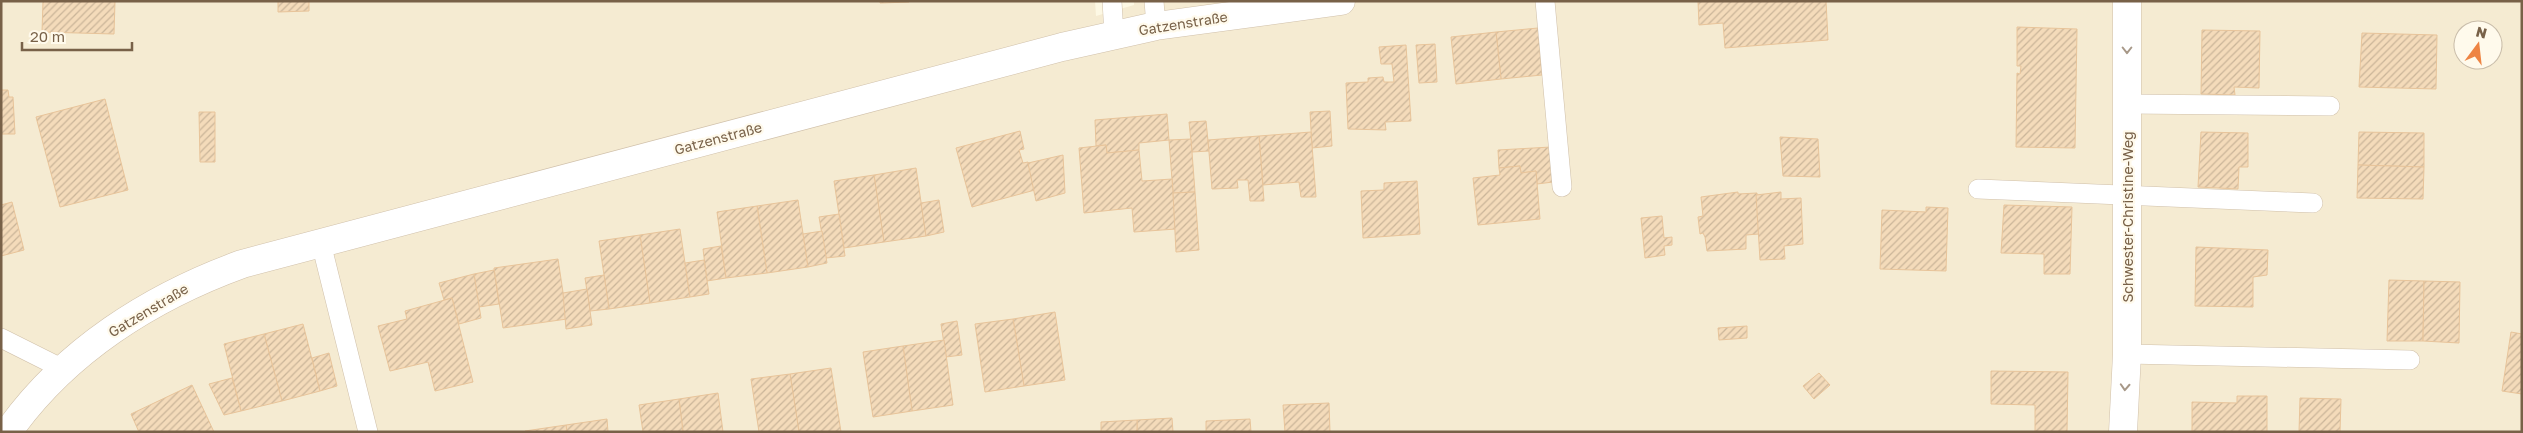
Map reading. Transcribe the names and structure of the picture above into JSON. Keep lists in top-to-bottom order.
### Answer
{
  "streets": {
    "street": ["Gatzenstraße", "Schwester-Christine-Weg"]
  },
  "one_way": ["Schwester-Christine-Weg"],
  "scale_bar": "20 m",
  "north": "top"
}
